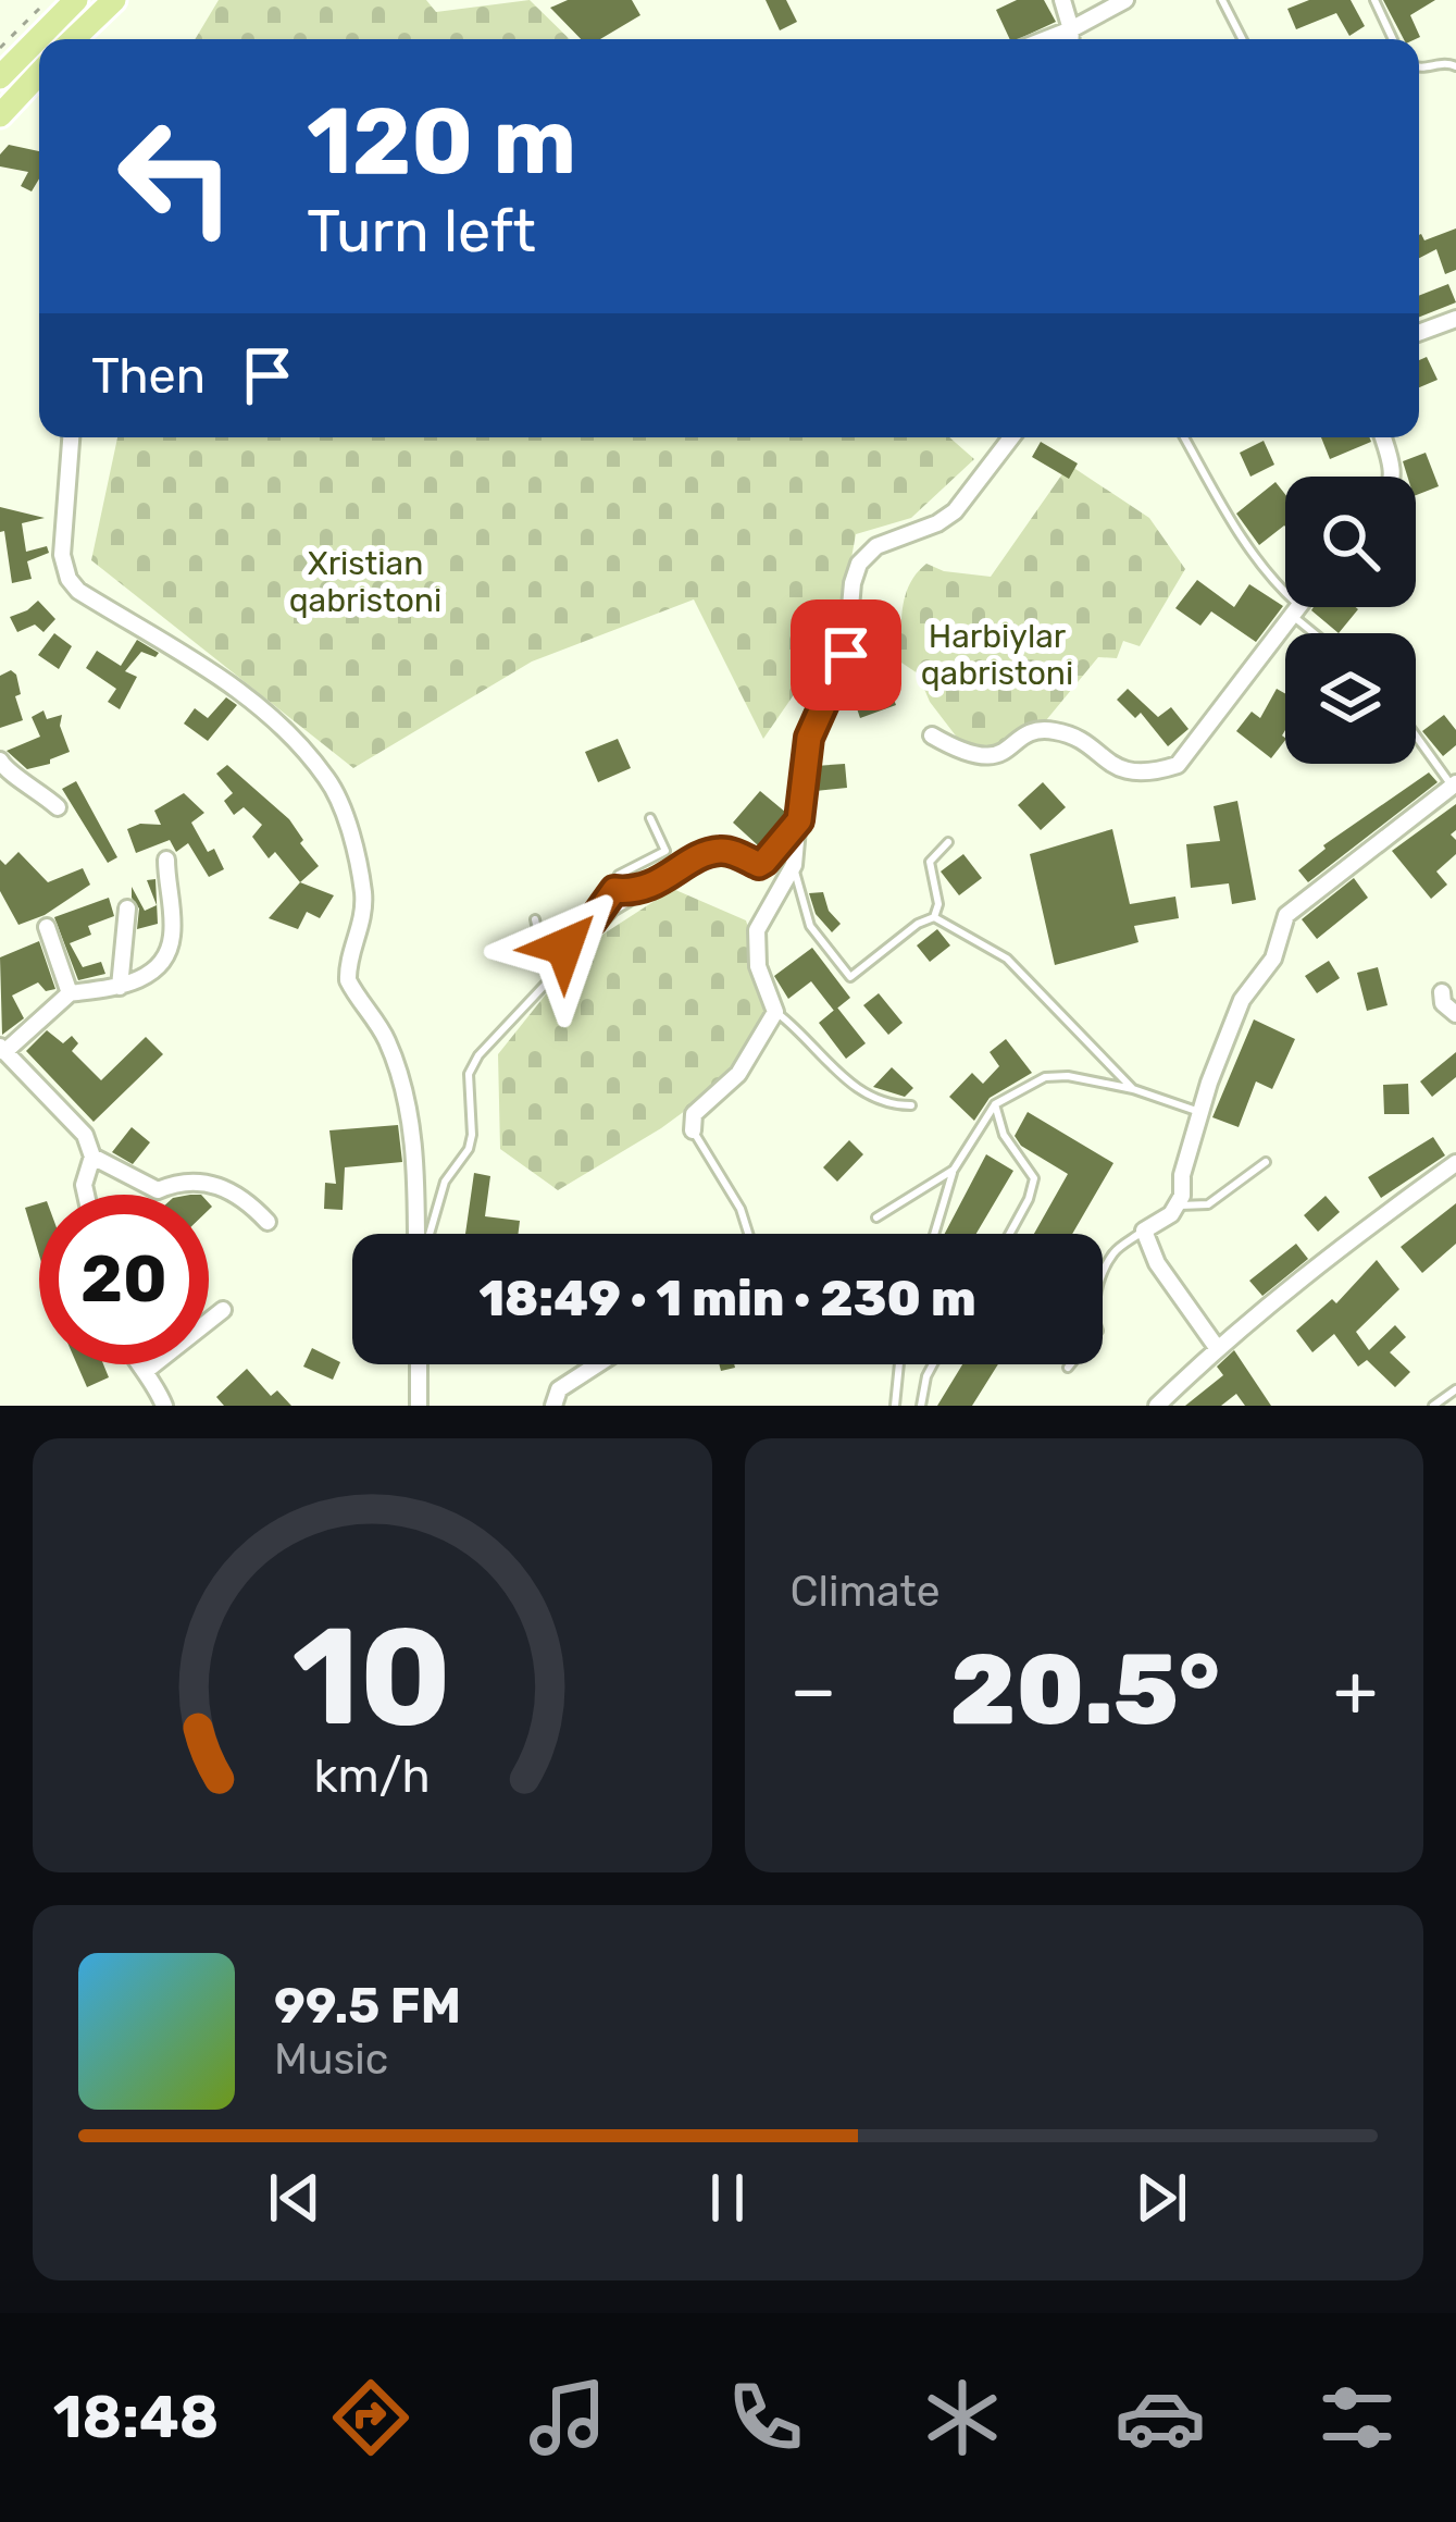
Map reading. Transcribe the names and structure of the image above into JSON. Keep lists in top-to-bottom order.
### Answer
{
  "parks": ["Xristian qabristoni", "Harbiylar qabristoni"],
  "page": {
    "turn": ["120 m", "Turn left"],
    "then": "Then",
    "limit": "20",
    "trip": "18:49 · 1 min · 230 m",
    "tile": "Climate",
    "heat": ["−", "20.5°", "+"],
    "song": ["99.5 FM", "Music"],
    "tabs": "18:48",
    "gauge": ["10", "km/h"]
  }
}
